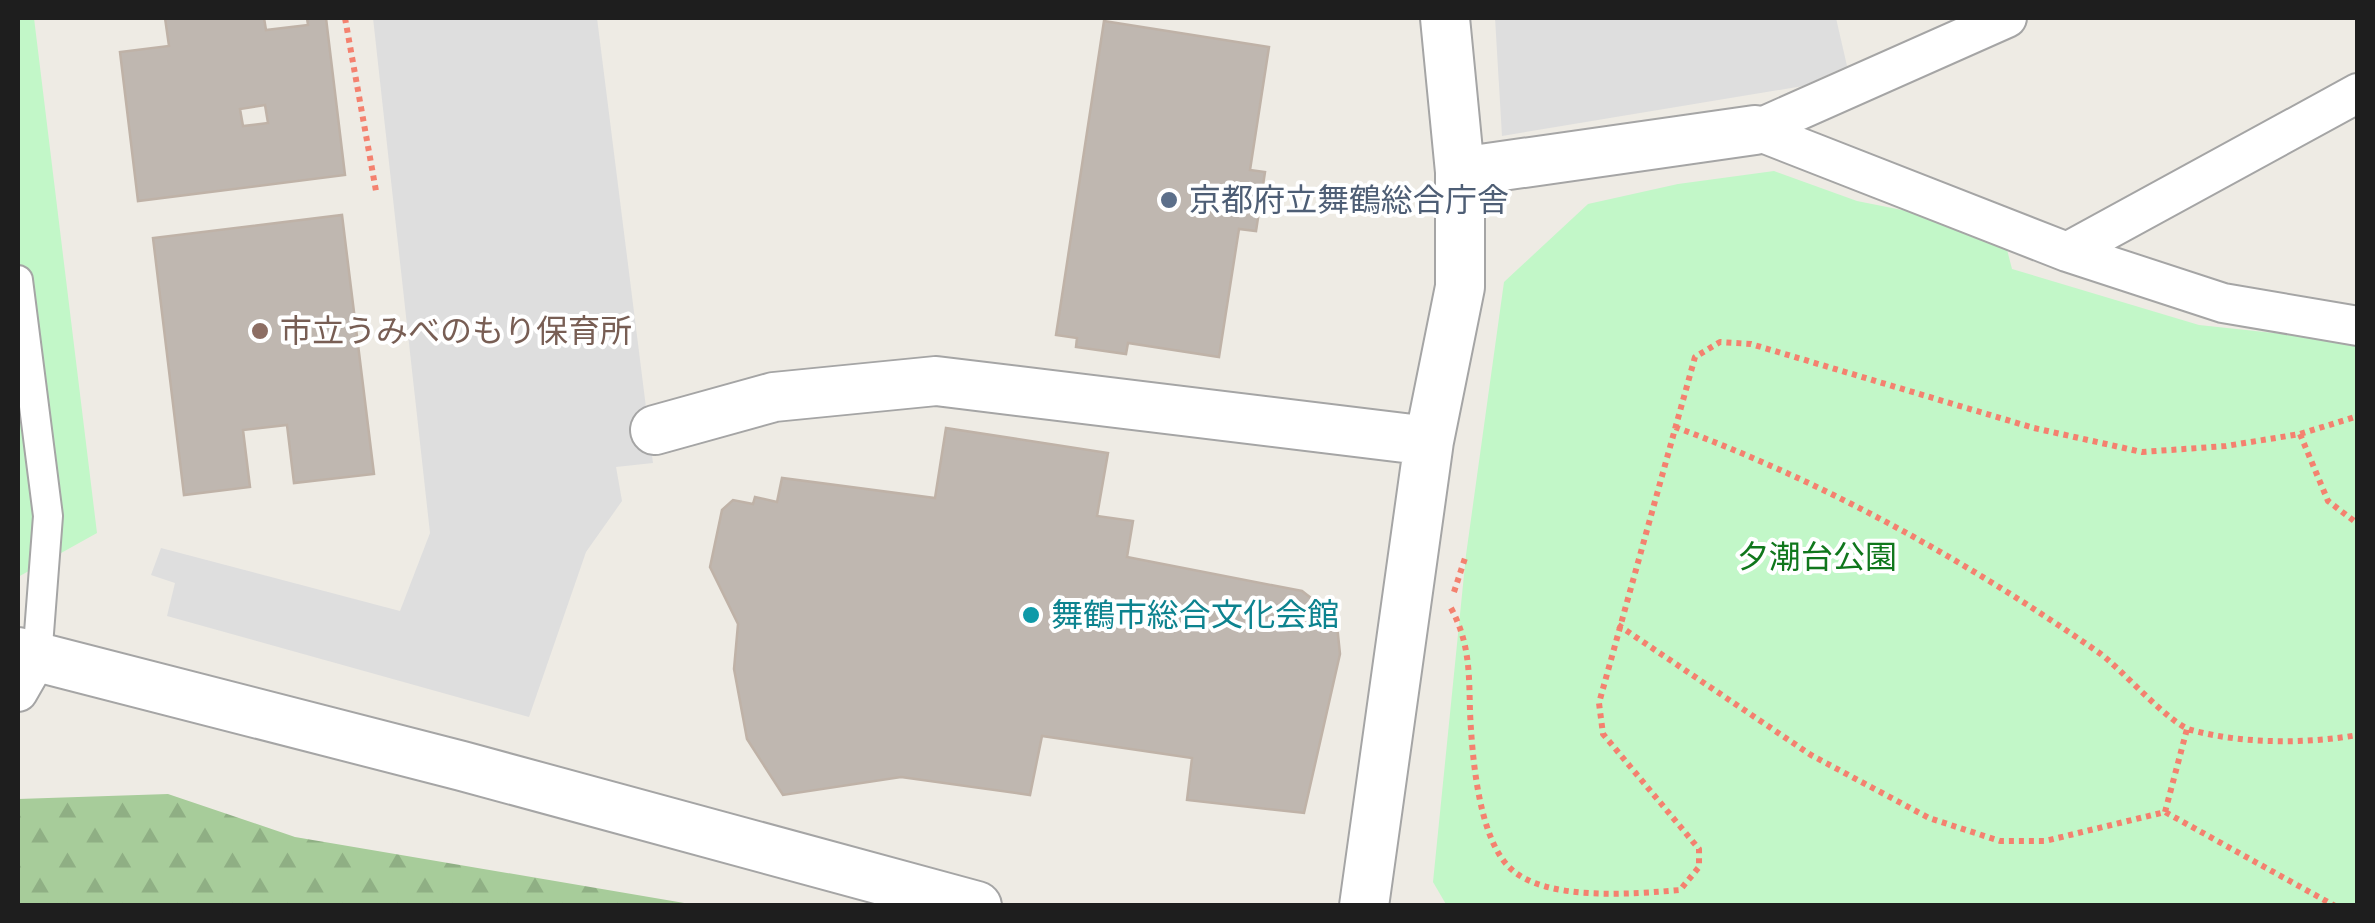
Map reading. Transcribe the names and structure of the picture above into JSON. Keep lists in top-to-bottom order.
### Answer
{
  "parks": ["夕潮台公園"],
  "places": ["京都府立舞鶴総合庁舎", "市立うみべのもり保育所", "舞鶴市総合文化会館"]
}
